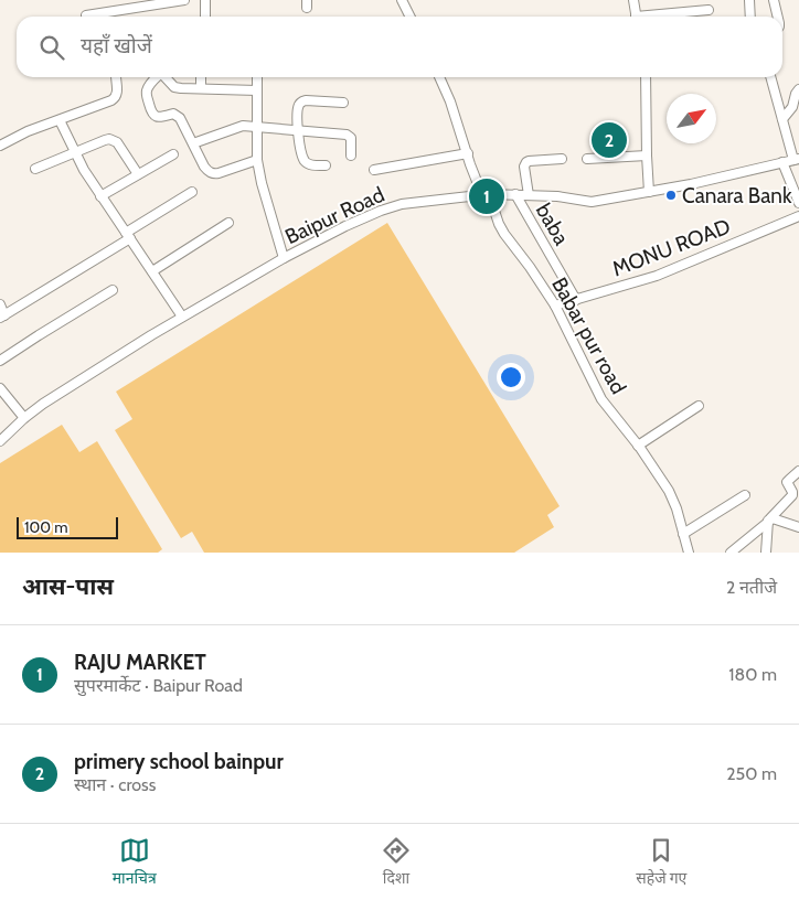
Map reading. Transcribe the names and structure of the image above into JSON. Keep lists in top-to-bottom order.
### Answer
{
  "streets": {
    "street": [
      "Baipur Road",
      "baba",
      "MONU ROAD",
      "Babar pur road"
    ]
  },
  "crossings": [
    ["Baipur Road", "baba"],
    ["Baipur Road", "Babar pur road"],
    ["baba", "MONU ROAD"],
    ["MONU ROAD", "Babar pur road"]
  ],
  "places": ["Canara Bank"],
  "scale_bar": "100 m",
  "north": "top right",
  "page": {
    "search": "यहाँ खोजें",
    "pins": ["2", "1"],
    "scale": "100 m",
    "heading": ["आस-पास", "2 नतीजे"],
    "list": [
      {
        "mark": "1",
        "name": "RAJU MARKET",
        "note": "सुपरमार्केट · Baipur Road",
        "value": "180 m"
      },
      {
        "mark": "2",
        "name": "primery school bainpur",
        "note": "स्थान · cross",
        "value": "250 m"
      }
    ],
    "nav": ["मानचित्र", "दिशा", "सहेजे गए"]
  }
}
